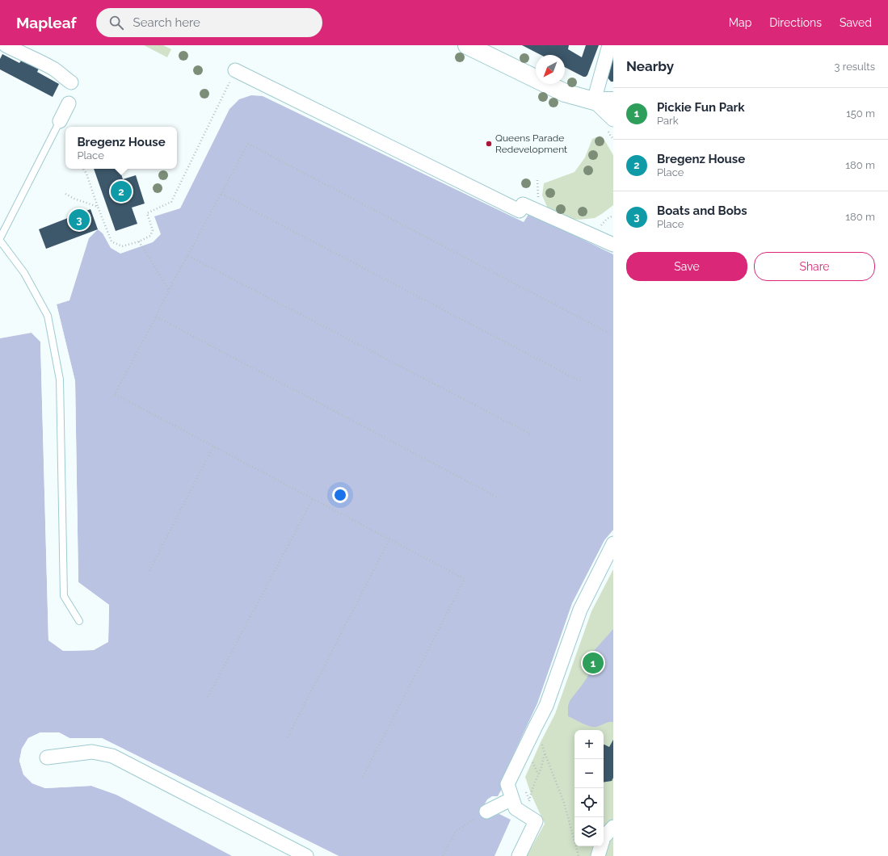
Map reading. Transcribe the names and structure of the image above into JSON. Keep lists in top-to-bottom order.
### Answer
{
  "places": ["Queens Parade Redevelopment"],
  "north": "bottom left",
  "page": {
    "header": "Mapleaf",
    "search": "Search here",
    "nav": ["Map", "Directions", "Saved"],
    "heading": ["Nearby", "3 results"],
    "list": [
      {
        "mark": "1",
        "name": "Pickie Fun Park",
        "note": "Park",
        "value": "150 m"
      },
      {
        "mark": "2",
        "name": "Bregenz House",
        "note": "Place",
        "value": "180 m"
      },
      {
        "mark": "3",
        "name": "Boats and Bobs",
        "note": "Place",
        "value": "180 m"
      }
    ],
    "popup": ["Bregenz House", "Place"],
    "pins": ["2", "3", "1"],
    "buttons": ["Save", "Share"],
    "map_buttons": ["+", "−"]
  }
}
